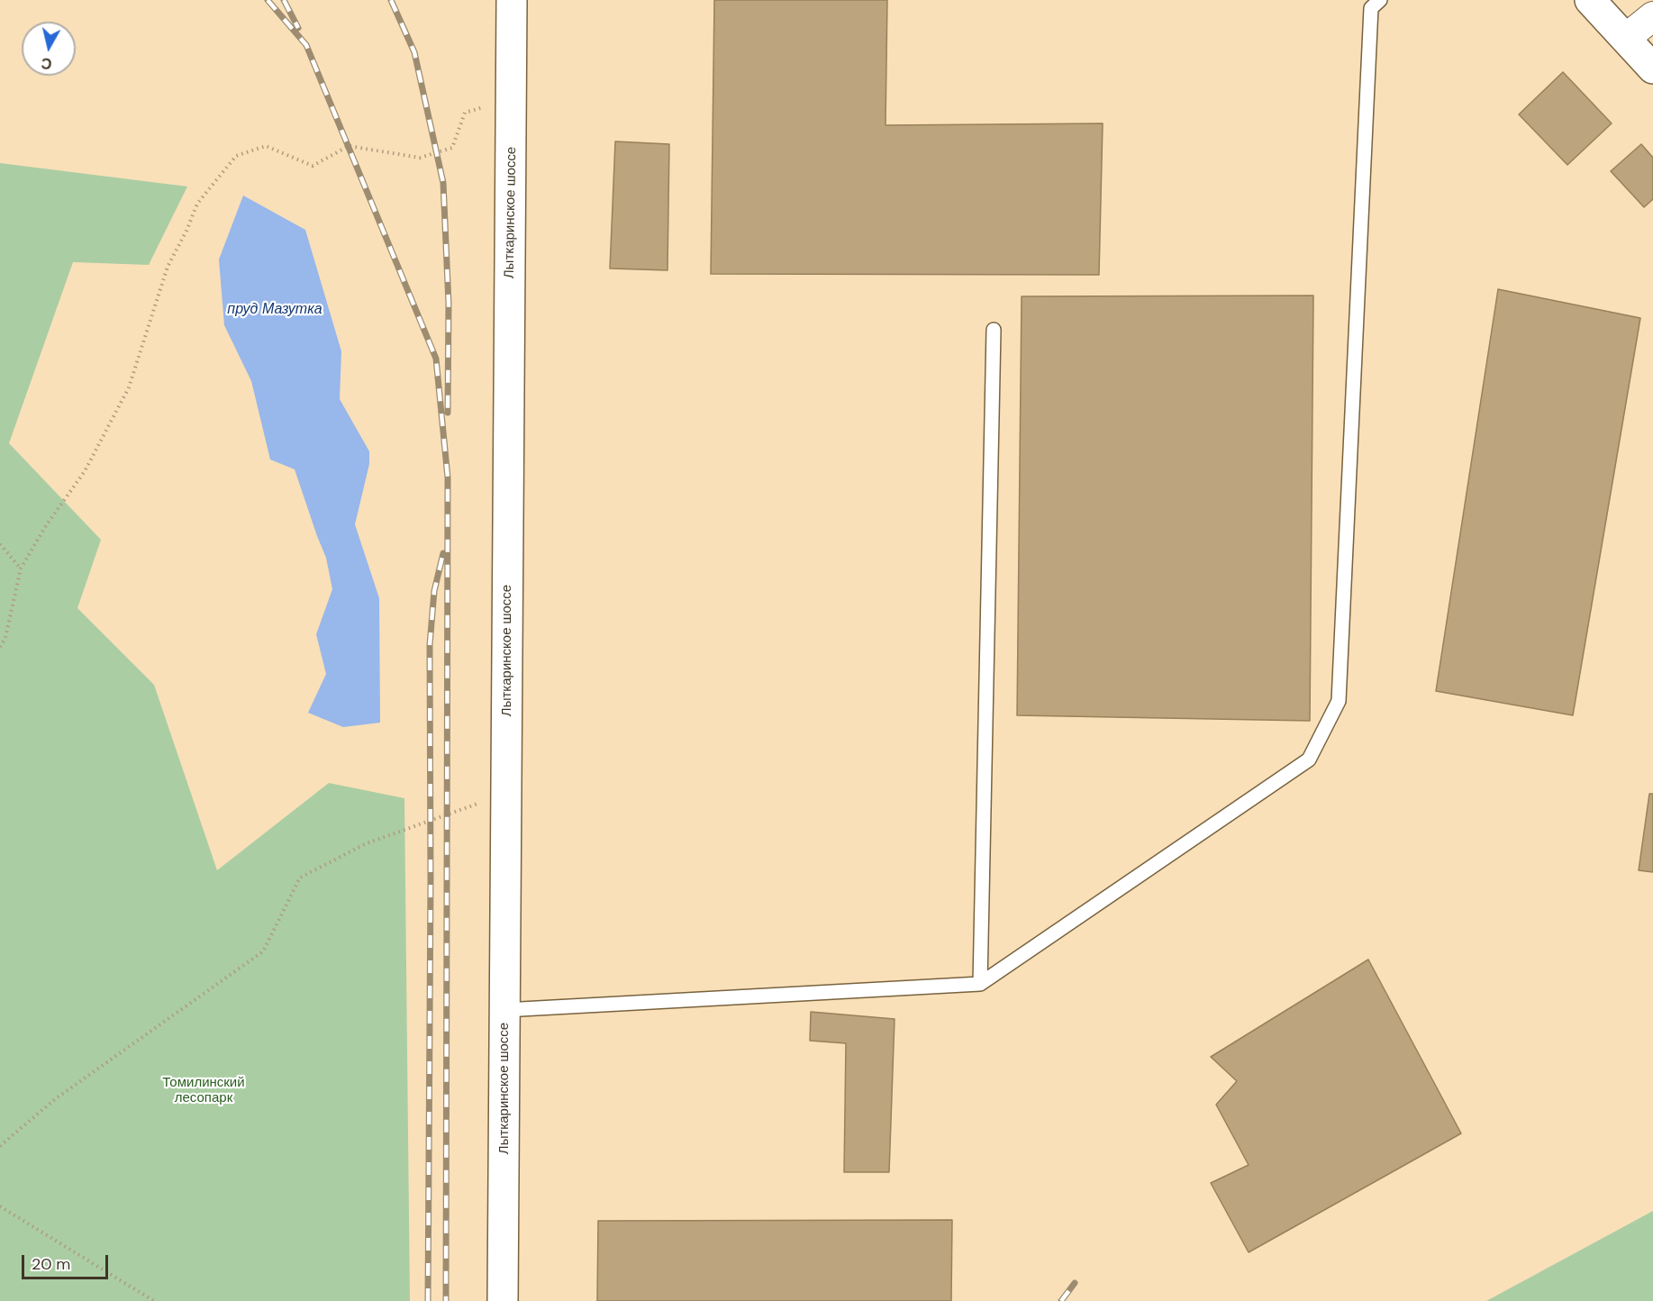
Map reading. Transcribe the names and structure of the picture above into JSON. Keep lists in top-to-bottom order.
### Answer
{
  "streets": {
    "main road": ["Лыткаринское шоссе"]
  },
  "water": ["пруд Мазутка"],
  "parks": ["Томилинский лесопарк"],
  "scale_bar": "20 m",
  "north": "bottom"
}
